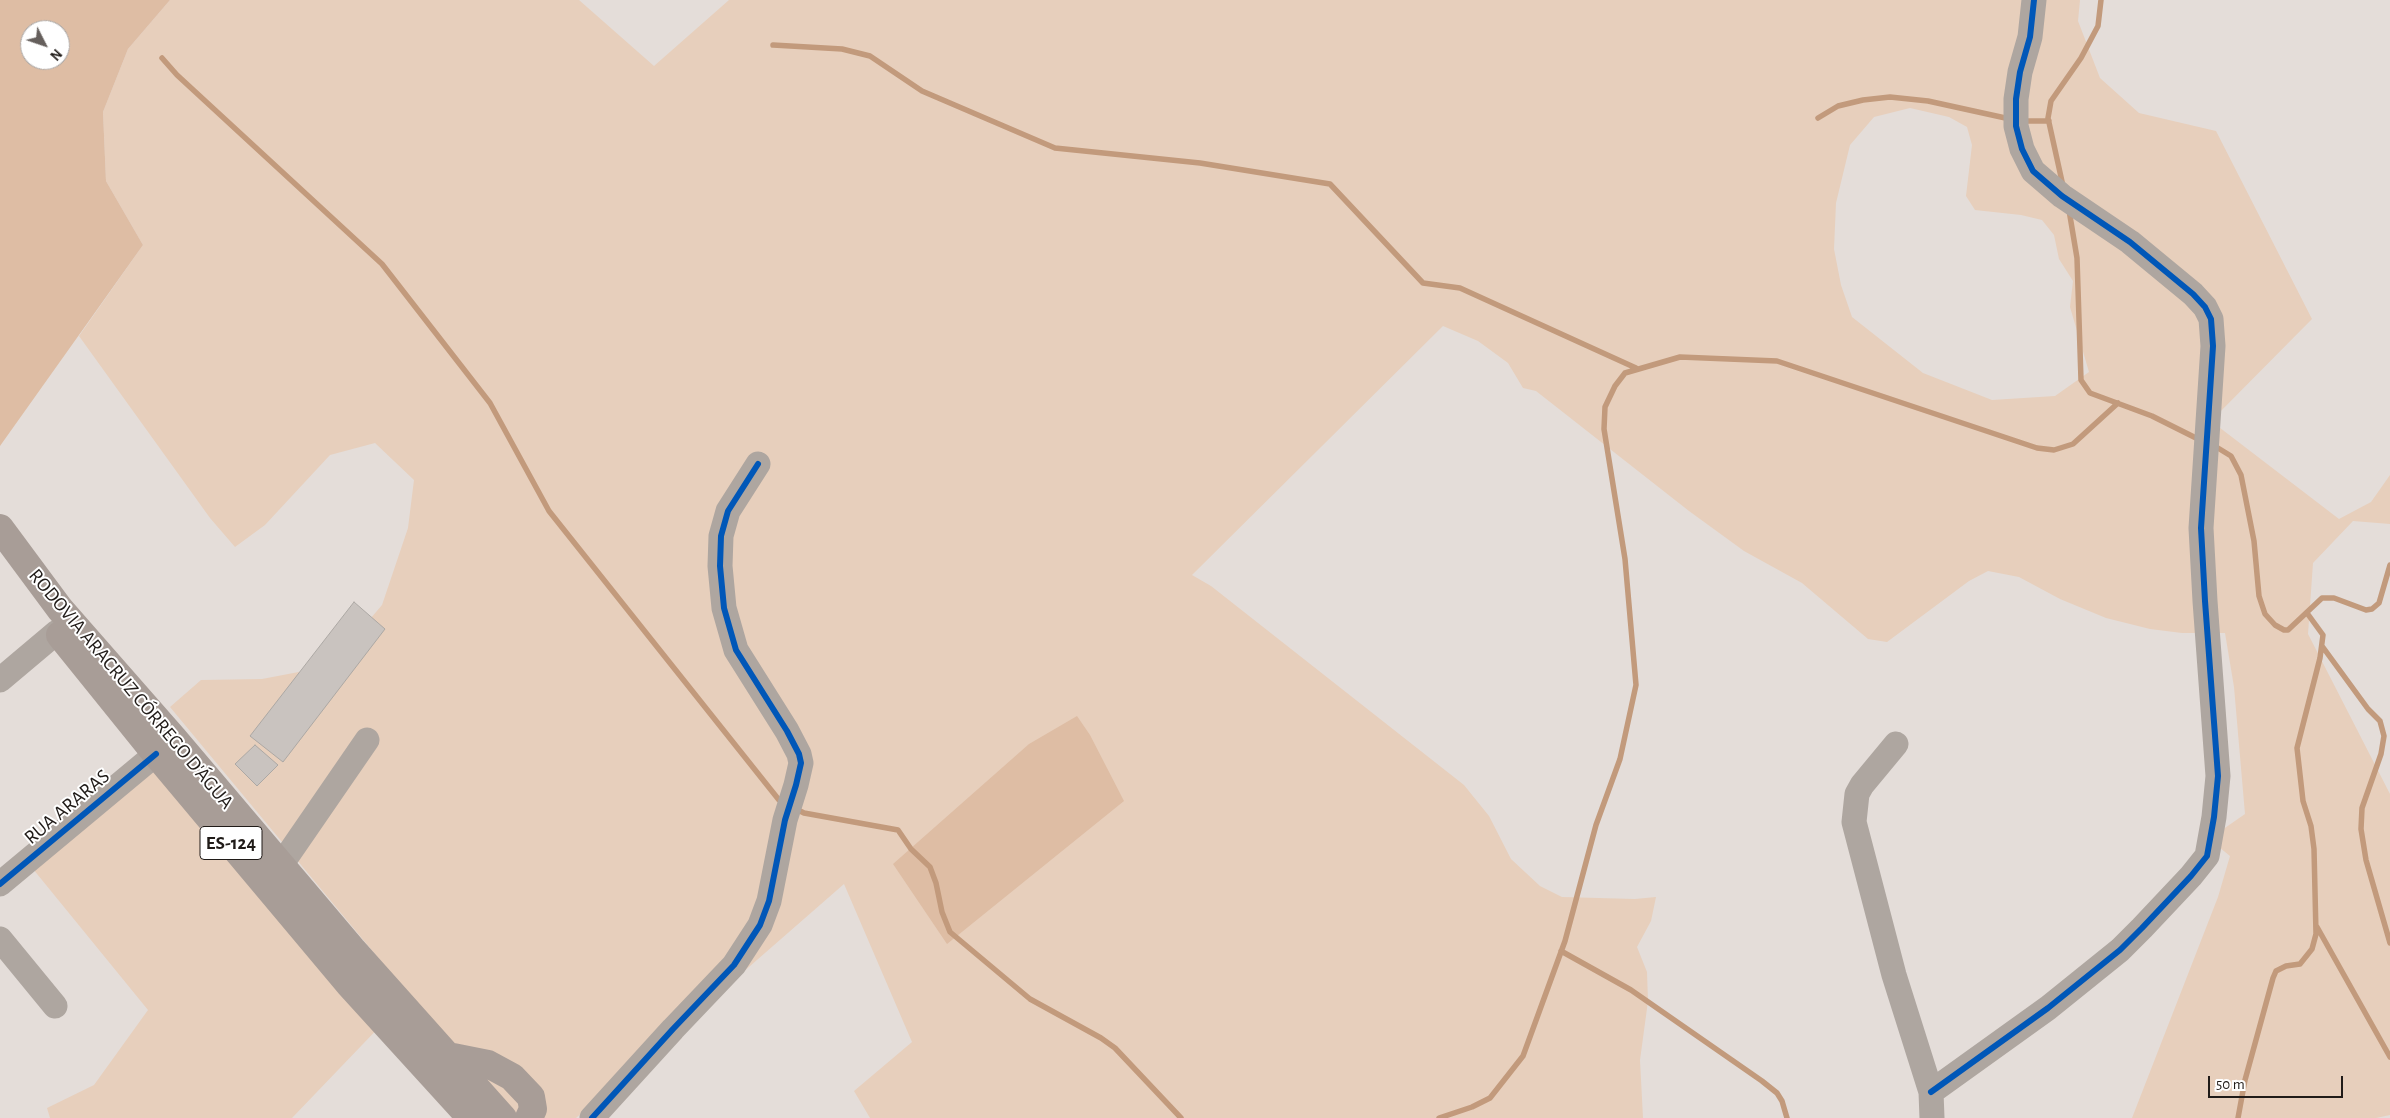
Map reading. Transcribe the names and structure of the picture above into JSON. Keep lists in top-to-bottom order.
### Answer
{
  "streets": {
    "main road": ["RODOVIA ARACRUZ CÓRREGO D'ÁGUA", "ES-124"],
    "street": ["RUA ARARAS"]
  },
  "crossings": [
    ["RODOVIA ARACRUZ CÓRREGO D'ÁGUA", "RUA ARARAS"]
  ],
  "scale_bar": "50 m",
  "north": "bottom right"
}
